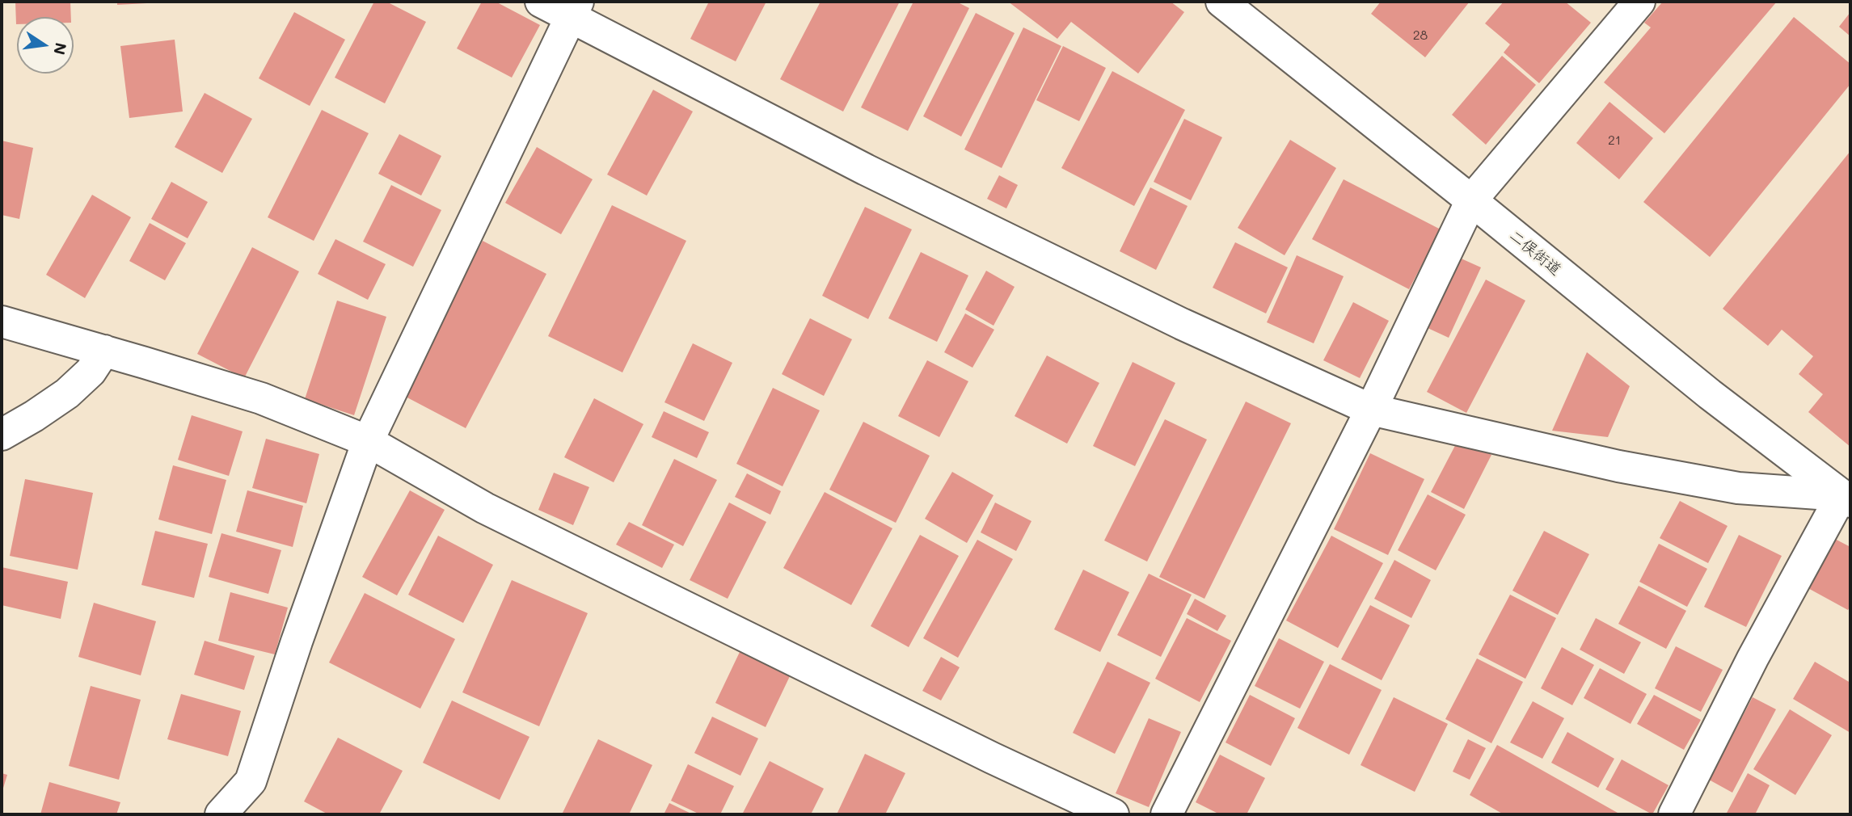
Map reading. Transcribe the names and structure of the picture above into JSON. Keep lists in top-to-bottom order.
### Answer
{
  "streets": {
    "street": ["二俣街道"]
  },
  "house_numbers": ["28", "21"],
  "north": "right"
}
